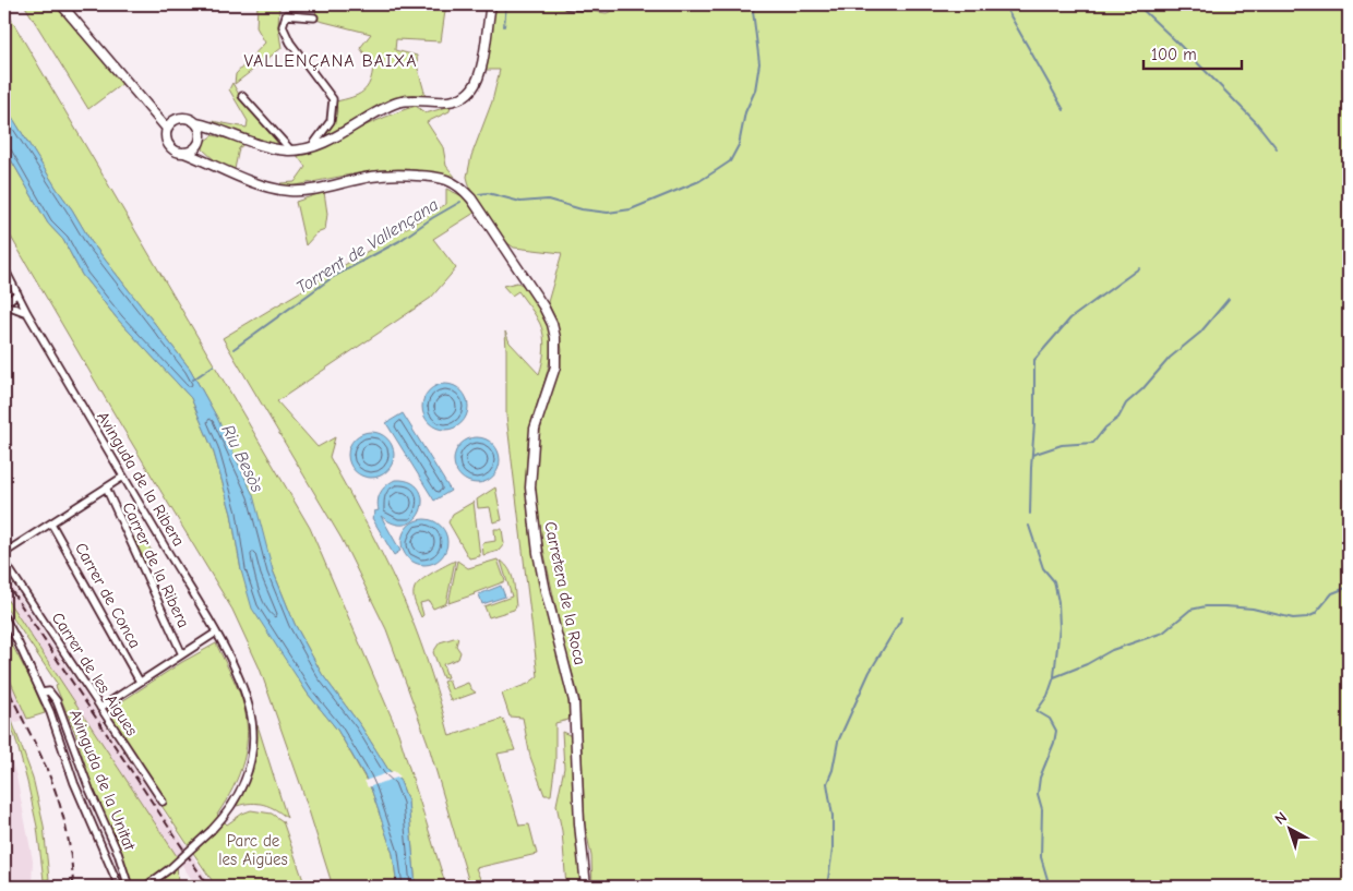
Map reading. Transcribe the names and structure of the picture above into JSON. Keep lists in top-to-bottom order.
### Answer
{
  "streets": {
    "street": [
      "Avinguda de la Ribera",
      "Carrer de la Ribera",
      "Carretera de la Roca",
      "Carrer de Conca",
      "Carrer de les Aigues",
      "Avinguda de la Unitat"
    ]
  },
  "districts": ["VALLENÇANA BAIXA"],
  "water": ["Torrent de Vallençana", "Riu Besòs"],
  "parks": ["Parc de les Aigües"],
  "scale_bar": "100 m",
  "north": "top left"
}
